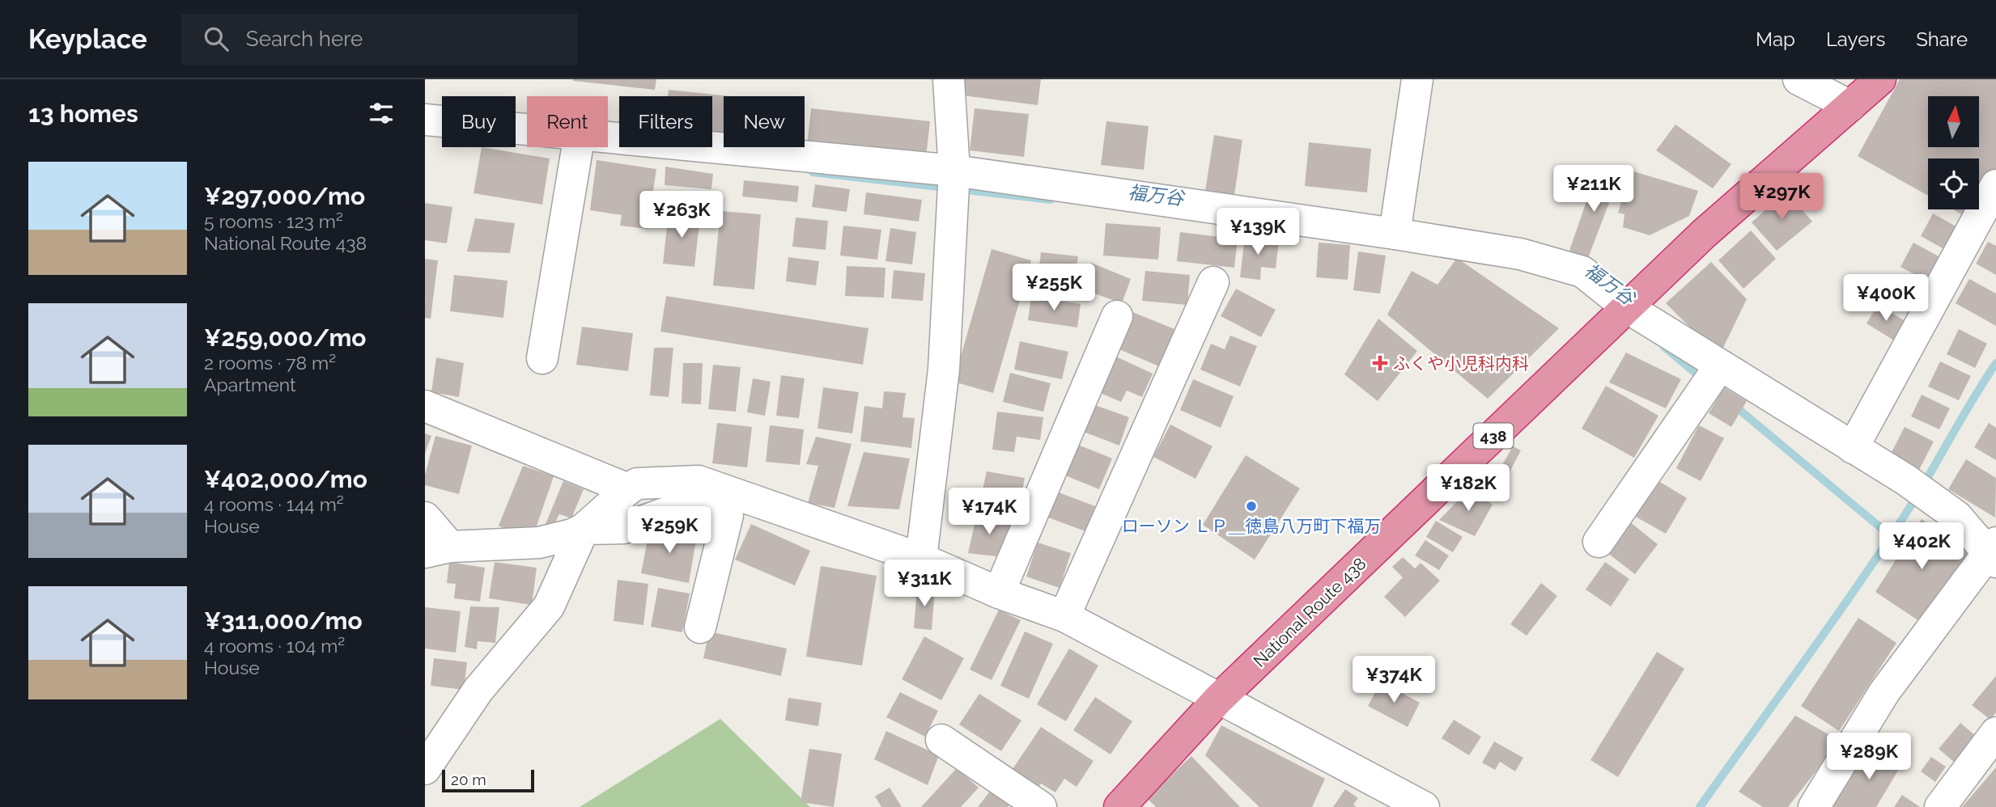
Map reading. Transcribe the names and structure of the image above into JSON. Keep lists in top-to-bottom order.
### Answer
{
  "streets": {
    "highway": ["438", "National Route 438"]
  },
  "water": ["福万谷"],
  "places": {
    "health": ["ふくや小児科内科"],
    "other": ["ローソン ＬＰ＿徳島八万町下福万"]
  },
  "scale_bar": "20 m",
  "north": "top",
  "page": {
    "header": "Keyplace",
    "search": "Search here",
    "nav": ["Map", "Layers", "Share"],
    "heading": "13 homes",
    "chip": [
      "Buy",
      "Rent",
      "Filters",
      "New"
    ],
    "list": [
      {
        "name": "¥297,000/mo",
        "note": "5 rooms · 123 m² · National Route 438"
      },
      {
        "name": "¥259,000/mo",
        "note": "2 rooms · 78 m² · Apartment"
      },
      {
        "name": "¥402,000/mo",
        "note": "4 rooms · 144 m² · House"
      },
      {
        "name": "¥311,000/mo",
        "note": "4 rooms · 104 m² · House"
      }
    ],
    "price": [
      "¥211K",
      "¥297K",
      "¥263K",
      "¥139K",
      "¥255K",
      "¥400K",
      "¥182K",
      "¥174K",
      "¥259K",
      "¥402K",
      "¥311K",
      "¥374K",
      "¥289K"
    ],
    "scale": "20 m"
  }
}
